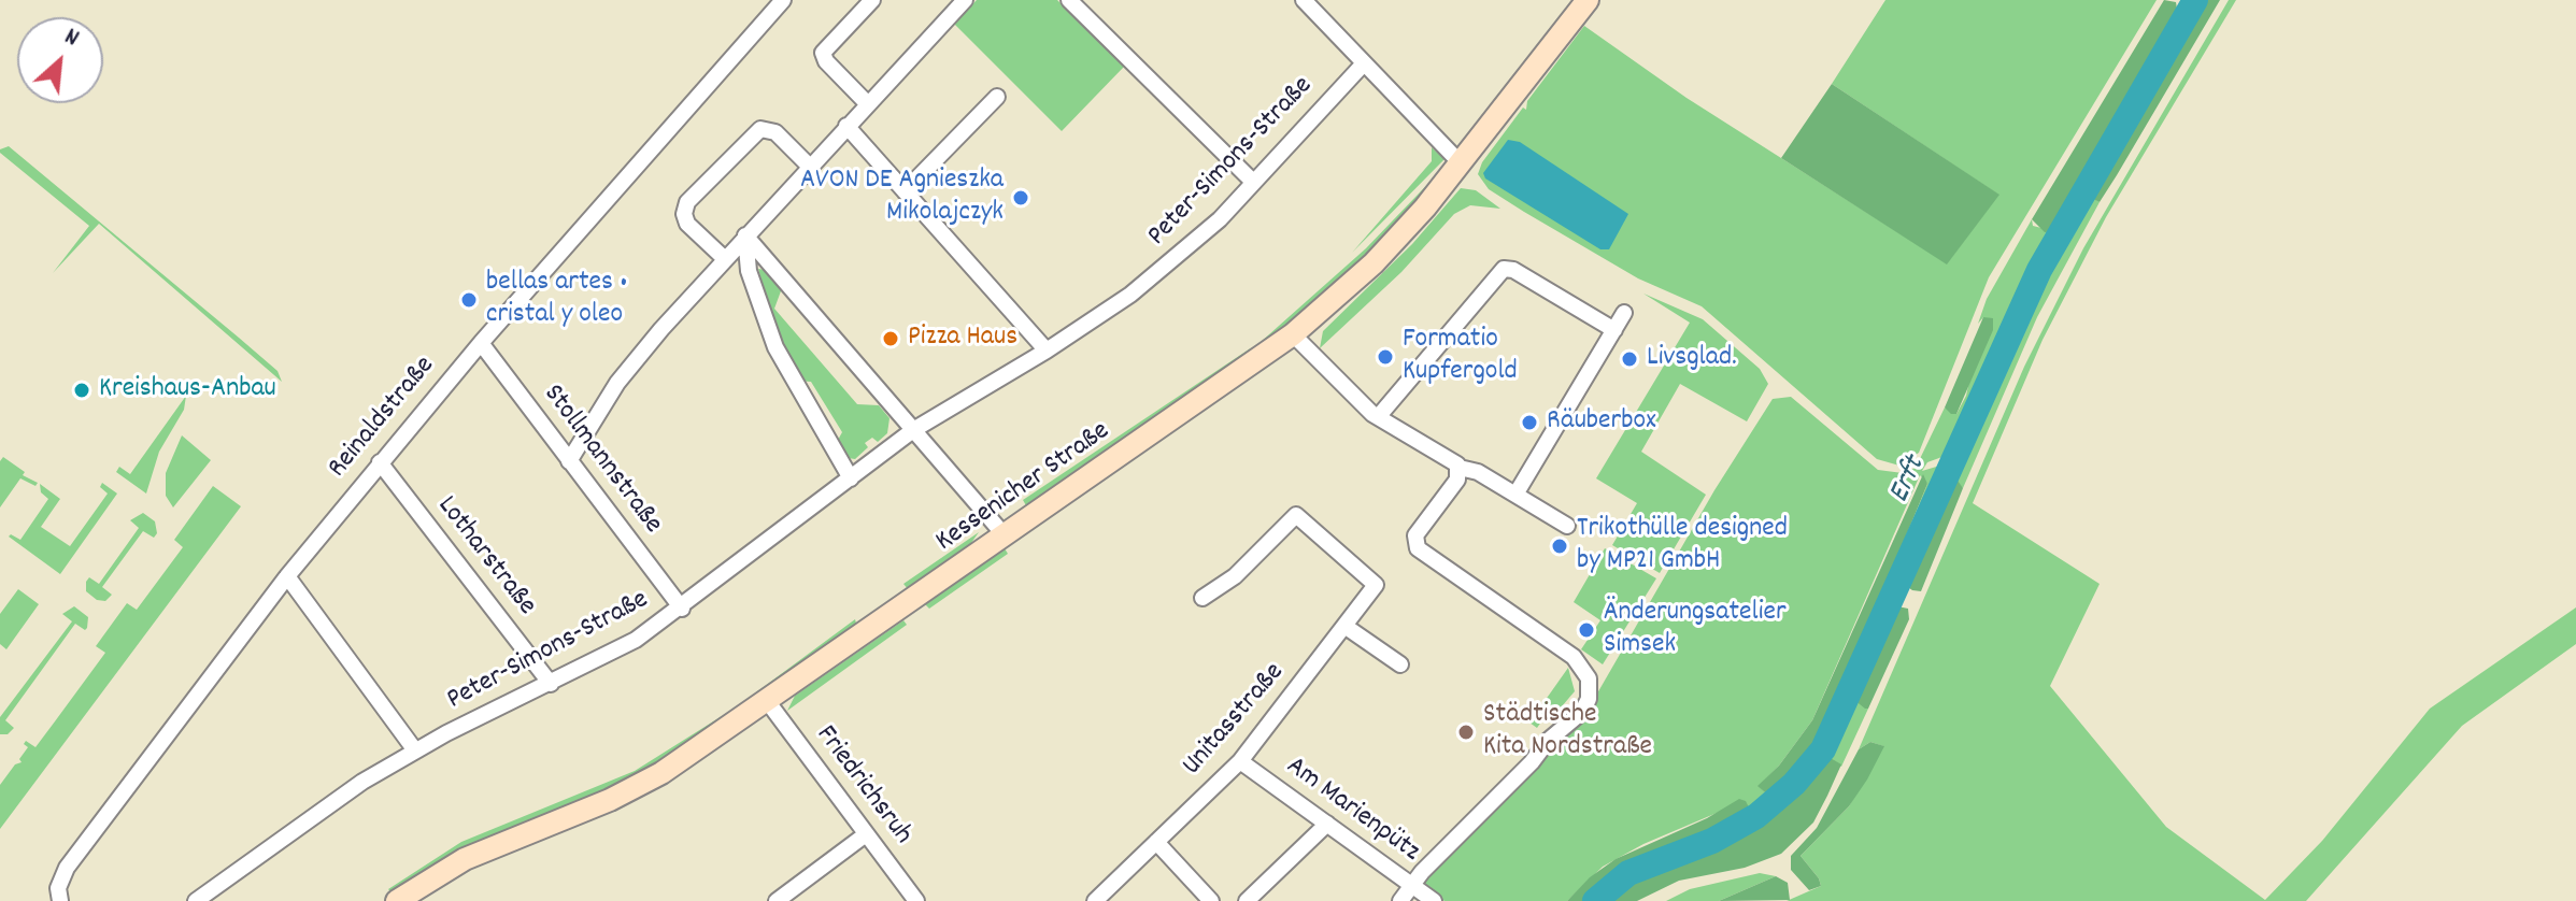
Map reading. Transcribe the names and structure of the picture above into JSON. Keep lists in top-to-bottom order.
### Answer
{
  "streets": {
    "main road": ["Kessenicher Straße"],
    "street": [
      "Peter-Simons-Straße",
      "Reinaldstraße",
      "Stollmannstraße",
      "Lotharstraße",
      "Unitasstraße",
      "Friedrichsruh",
      "Am Marienpütz"
    ]
  },
  "crossings": [
    ["Peter-Simons-Straße", "Stollmannstraße"],
    ["Peter-Simons-Straße", "Lotharstraße"],
    ["Reinaldstraße", "Stollmannstraße"],
    ["Reinaldstraße", "Lotharstraße"],
    ["Kessenicher Straße", "Friedrichsruh"],
    ["Unitasstraße", "Am Marienpütz"]
  ],
  "water": ["Erft"],
  "places": [
    "AVON DE Agnieszka Mikolajczyk",
    "bellas artes • cristal y oleo",
    "Pizza Haus",
    "Formatio Kupfergold",
    "Livsglad.",
    "Kreishaus-Anbau",
    "Räuberbox",
    "Trikothülle designed by MP21 GmbH",
    "Änderungsatelier Simsek",
    "Städtische Kita Nordstraße"
  ],
  "north": "top right"
}
